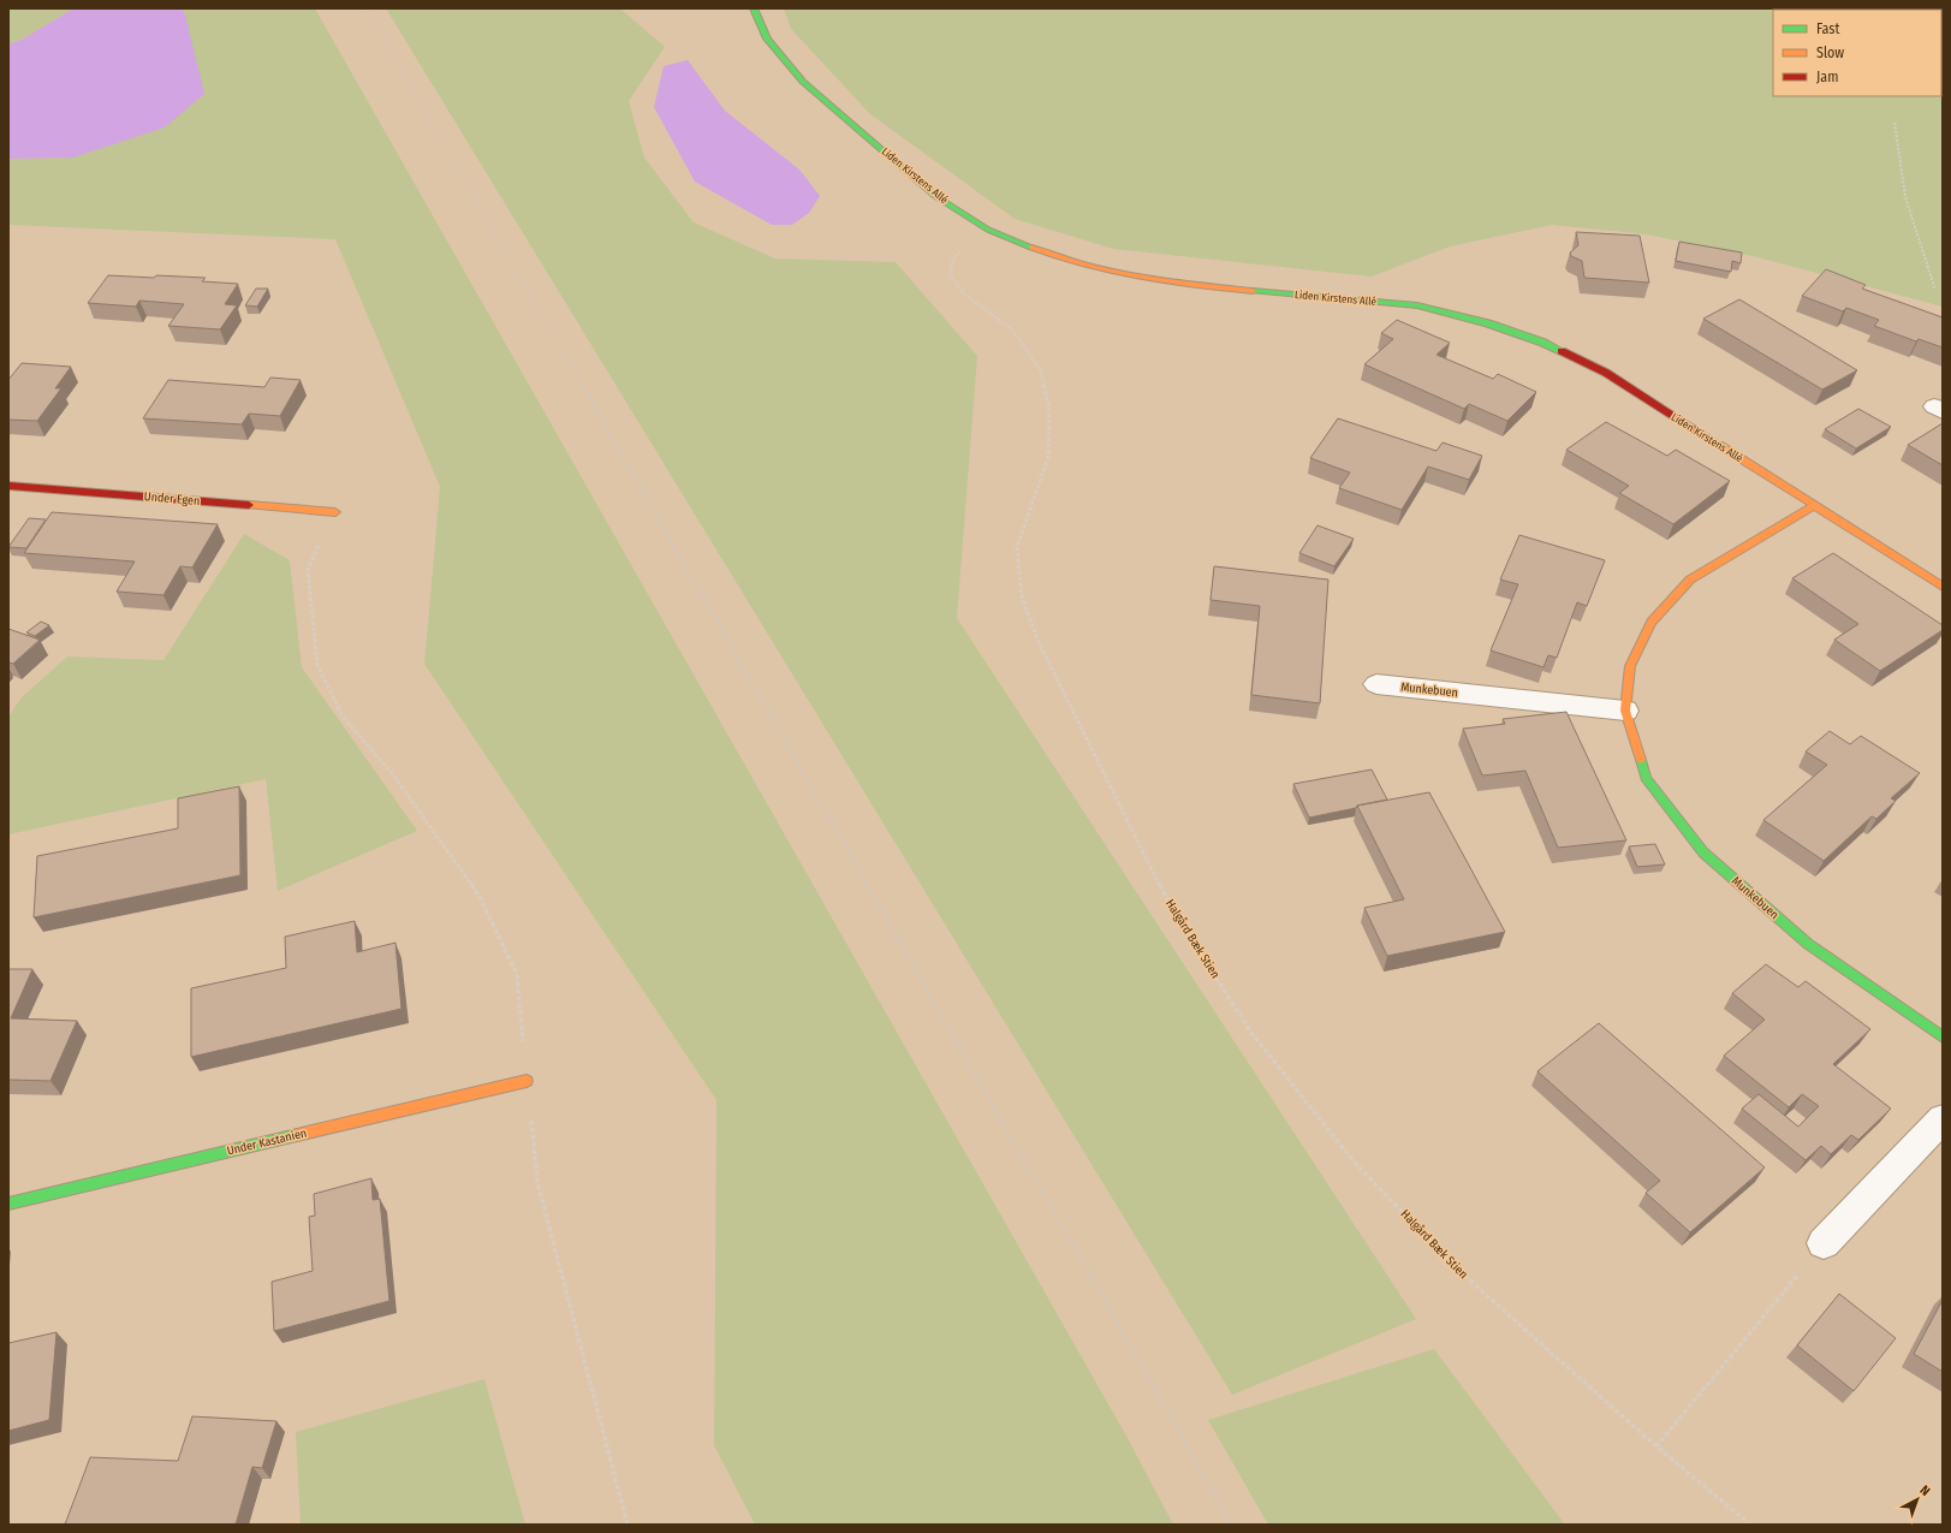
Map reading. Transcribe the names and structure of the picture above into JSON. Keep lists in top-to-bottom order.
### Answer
{
  "streets": {
    "street": [
      "Liden Kirstens Allé",
      "Under Egen",
      "Munkebuen",
      "Under Kastanien"
    ],
    "path": ["Halgård Bæk Stien"]
  },
  "crossings": [
    ["Liden Kirstens Allé", "Munkebuen"],
    ["Liden Kirstens Allé", "Halgård Bæk Stien"]
  ],
  "legend": ["Fast", "Slow", "Jam"],
  "north": "top right"
}
